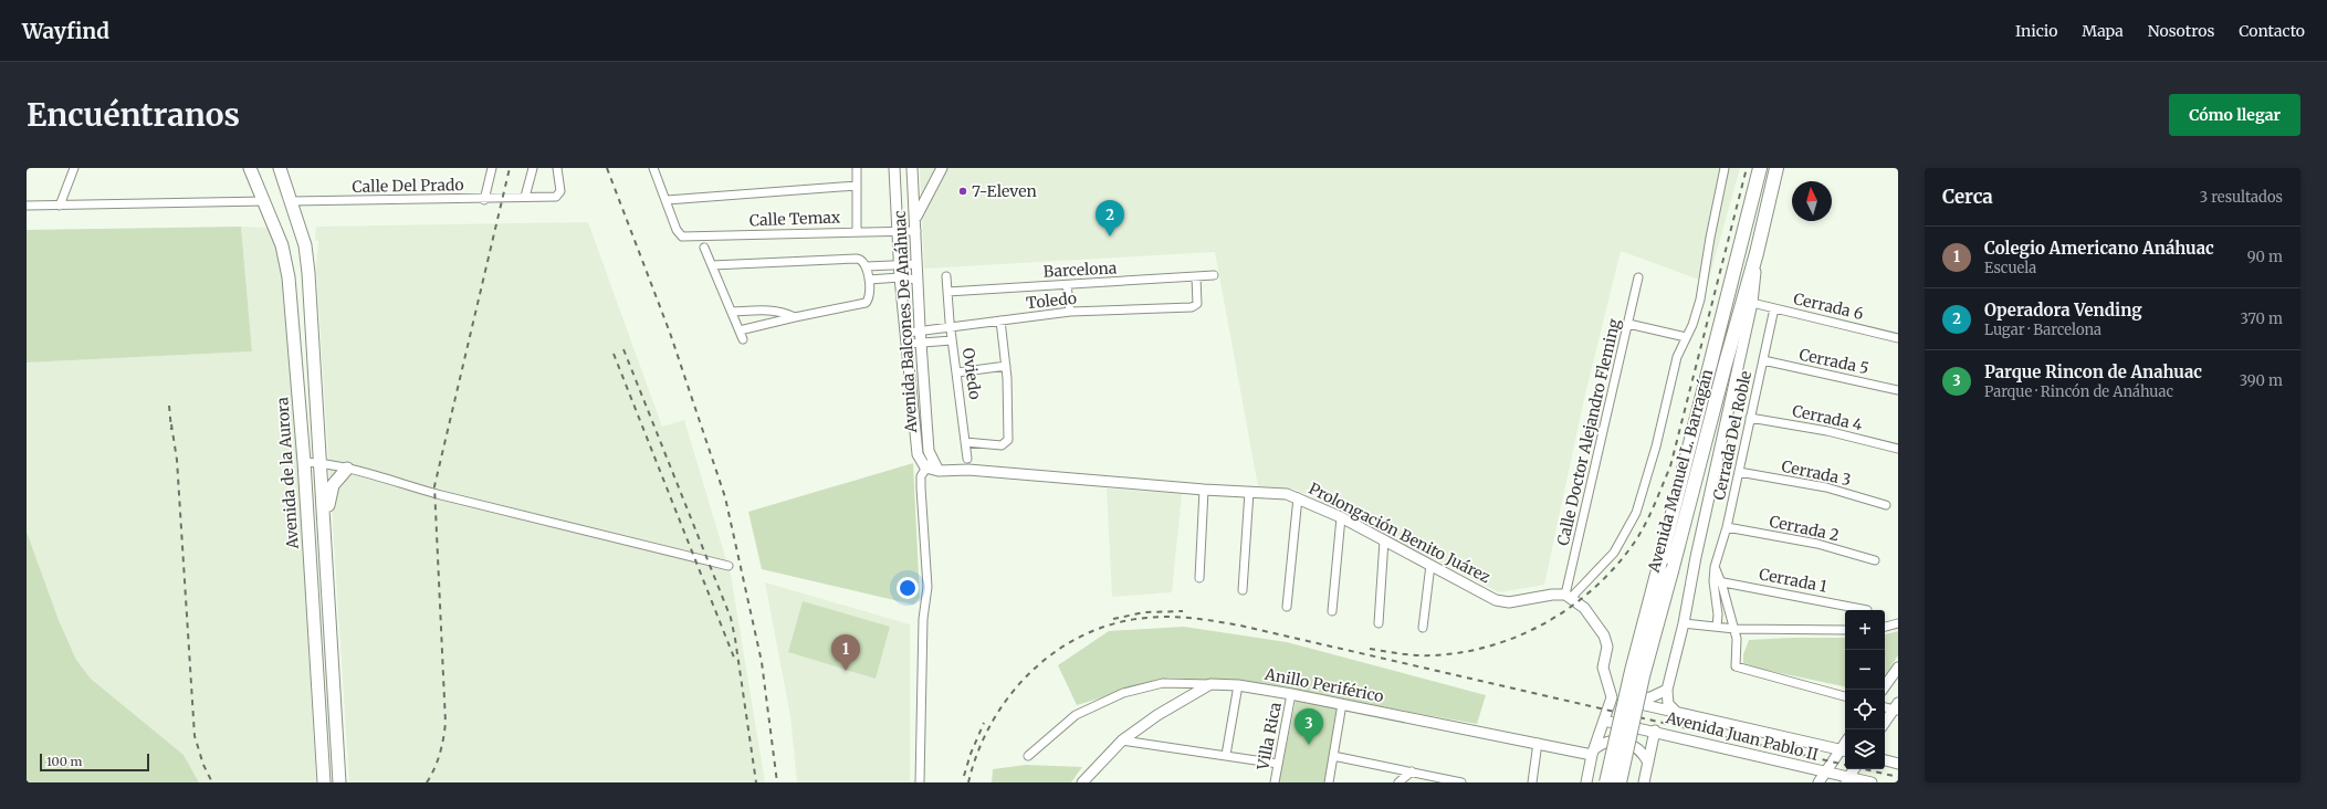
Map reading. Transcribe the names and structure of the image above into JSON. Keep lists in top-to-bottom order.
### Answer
{
  "streets": {
    "highway": ["Avenida Manuel L. Barragán"],
    "main road": ["Avenida de la Aurora"],
    "street": [
      "Calle Del Prado",
      "Calle Temax",
      "Barcelona",
      "Toledo",
      "Cerrada 6",
      "Avenida Balcones De Anáhuac",
      "Cerrada 5",
      "Oviedo",
      "Cerrada 4",
      "Calle Doctor Alejandro Fleming",
      "Cerrada Del Roble",
      "Cerrada 3",
      "Cerrada 2",
      "Prolongación Benito Juárez",
      "Cerrada 1",
      "Anillo Periférico",
      "Villa Rica",
      "Avenida Juan Pablo II"
    ]
  },
  "crossings": [
    ["Calle Temax", "Avenida Balcones De Anáhuac"],
    ["Barcelona", "Toledo"],
    ["Barcelona", "Oviedo"],
    ["Toledo", "Avenida Balcones De Anáhuac"],
    ["Toledo", "Oviedo"],
    ["Cerrada 6", "Cerrada Del Roble"],
    ["Avenida Balcones De Anáhuac", "Prolongación Benito Juárez"],
    ["Cerrada 5", "Cerrada Del Roble"],
    ["Cerrada 4", "Cerrada Del Roble"],
    ["Calle Doctor Alejandro Fleming", "Prolongación Benito Juárez"],
    ["Cerrada Del Roble", "Cerrada 3"],
    ["Cerrada Del Roble", "Cerrada 2"],
    ["Cerrada Del Roble", "Cerrada 1"],
    ["Anillo Periférico", "Villa Rica"]
  ],
  "places": ["7-Eleven"],
  "scale_bar": "100 m",
  "north": "top",
  "page": {
    "header": "Wayfind",
    "nav": [
      "Inicio",
      "Mapa",
      "Nosotros",
      "Contacto"
    ],
    "buttons": "Cómo llegar",
    "title": "Encuéntranos",
    "heading": ["Cerca", "3 resultados"],
    "pins": ["2", "1", "3"],
    "list": [
      {
        "mark": "1",
        "name": "Colegio Americano Anáhuac",
        "note": "Escuela",
        "value": "90 m"
      },
      {
        "mark": "2",
        "name": "Operadora Vending",
        "note": "Lugar · Barcelona",
        "value": "370 m"
      },
      {
        "mark": "3",
        "name": "Parque Rincon de Anahuac",
        "note": "Parque · Rincón de Anáhuac",
        "value": "390 m"
      }
    ],
    "map_buttons": ["+", "−"],
    "scale": "100 m"
  }
}
